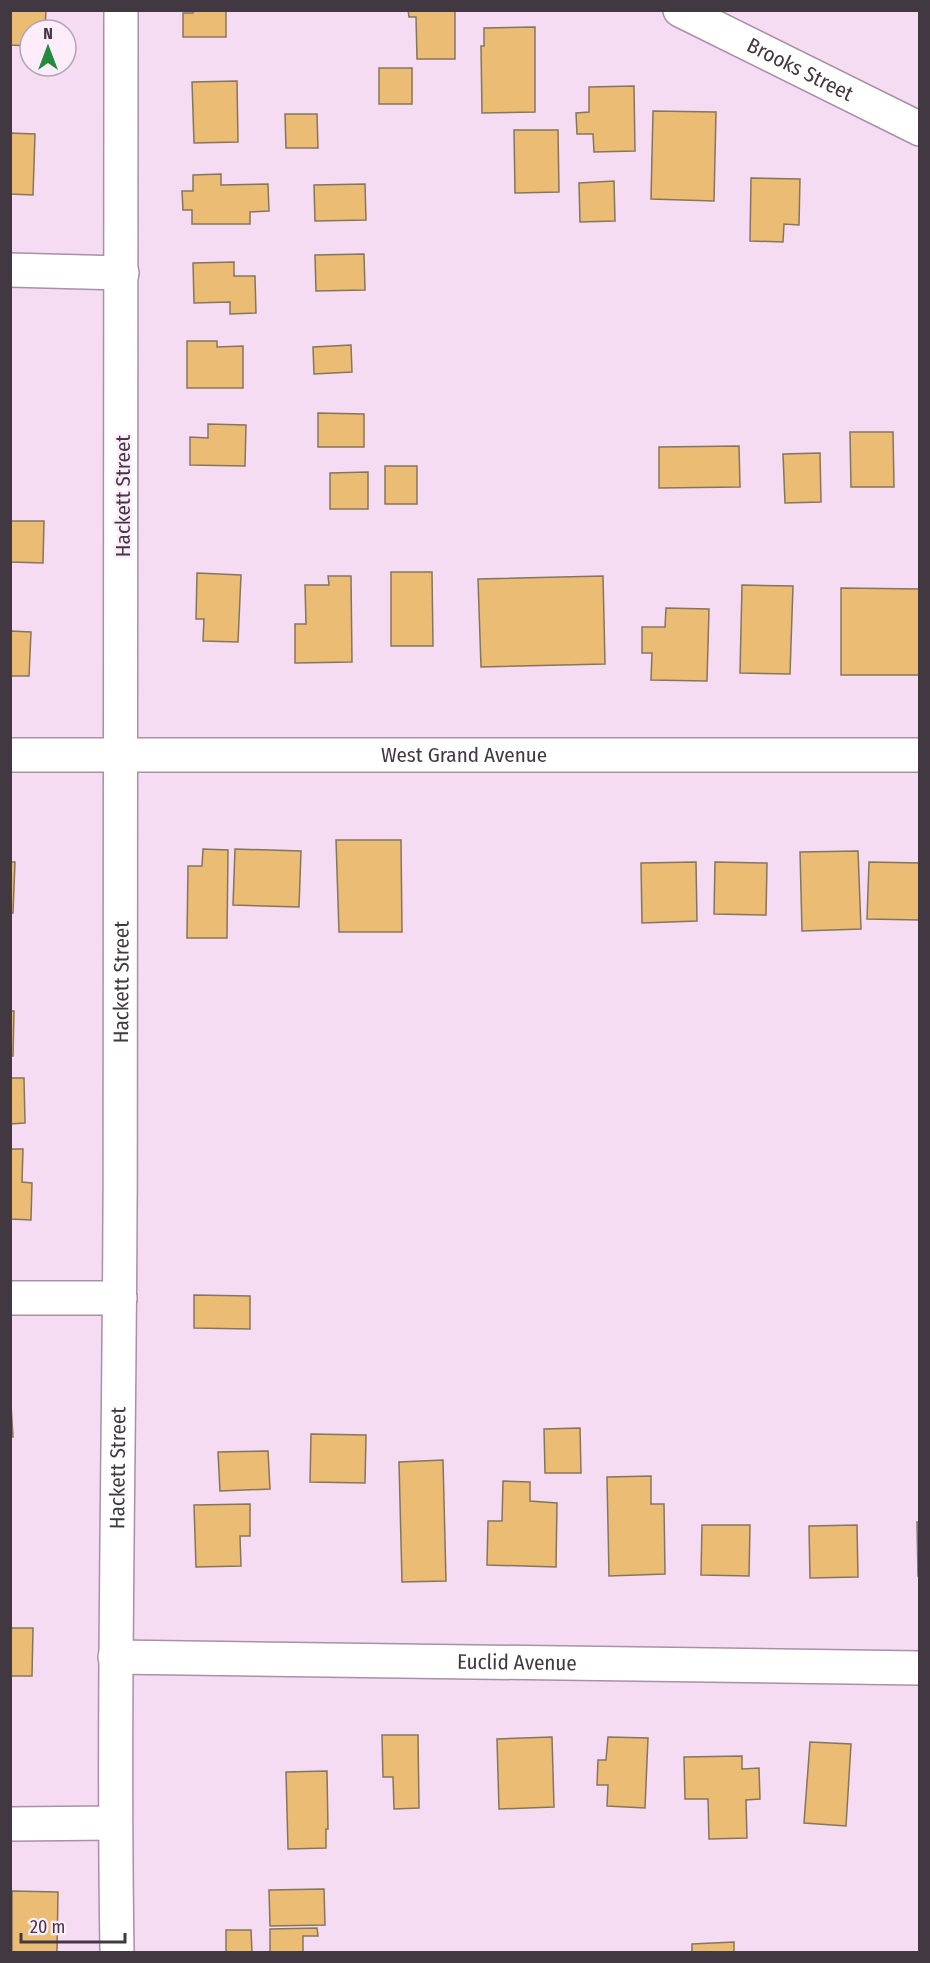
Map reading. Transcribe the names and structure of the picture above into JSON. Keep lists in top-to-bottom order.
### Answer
{
  "streets": {
    "street": [
      "Brooks Street",
      "Hackett Street",
      "West Grand Avenue",
      "Euclid Avenue"
    ]
  },
  "crossings": [
    ["Hackett Street", "West Grand Avenue"],
    ["Hackett Street", "Euclid Avenue"]
  ],
  "scale_bar": "20 m",
  "north": "top"
}
